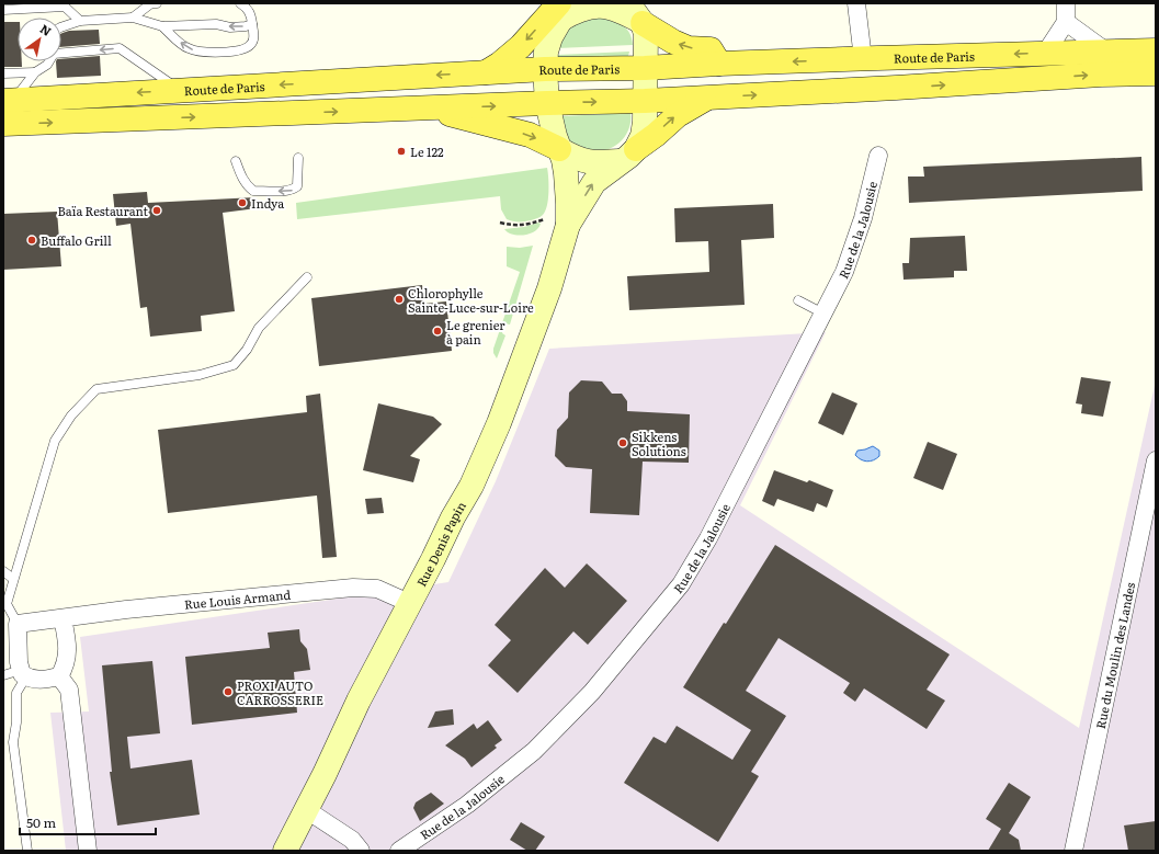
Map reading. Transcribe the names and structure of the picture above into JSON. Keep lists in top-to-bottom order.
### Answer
{
  "streets": {
    "main road": ["Route de Paris"],
    "street": [
      "Rue de la Jalousie",
      "Rue Denis Papin",
      "Rue Louis Armand",
      "Rue du Moulin des Landes"
    ]
  },
  "crossings": [
    ["Rue Denis Papin", "Rue Louis Armand"]
  ],
  "places": [
    "Le 122",
    "Indya",
    "Baïa Restaurant",
    "Buffalo Grill",
    "Chlorophylle Sainte-Luce-sur-Loire",
    "Le grenier à pain",
    "Sikkens Solutions",
    "PROXI AUTO CARROSSERIE"
  ],
  "scale_bar": "50 m",
  "north": "top right"
}
